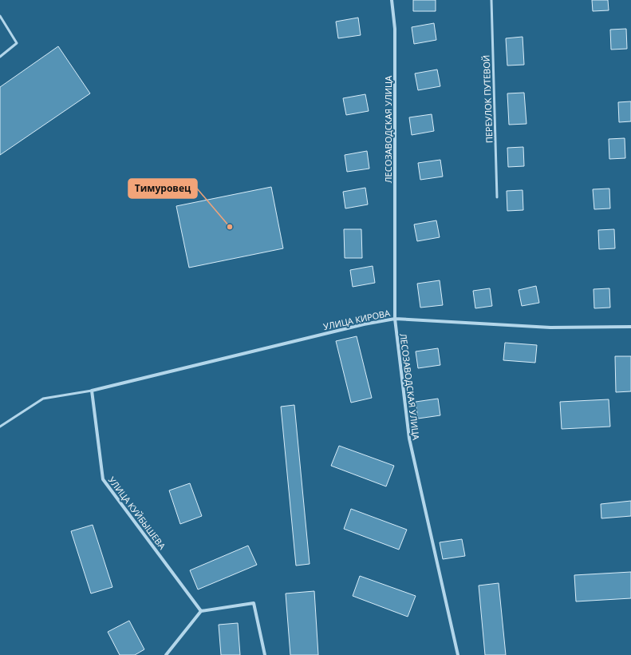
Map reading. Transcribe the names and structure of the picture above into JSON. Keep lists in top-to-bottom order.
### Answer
{
  "streets": {
    "street": ["ЛЕСОЗАВОДСКАЯ УЛИЦА", "УЛИЦА КИРОВА", "УЛИЦА КУЙБЫШЕВА"],
    "lane": ["ПЕРЕУЛОК ПУТЕВОЙ"]
  },
  "crossings": [
    ["ЛЕСОЗАВОДСКАЯ УЛИЦА", "УЛИЦА КИРОВА"],
    ["УЛИЦА КИРОВА", "УЛИЦА КУЙБЫШЕВА"]
  ],
  "places": ["Тимуровец"]
}
